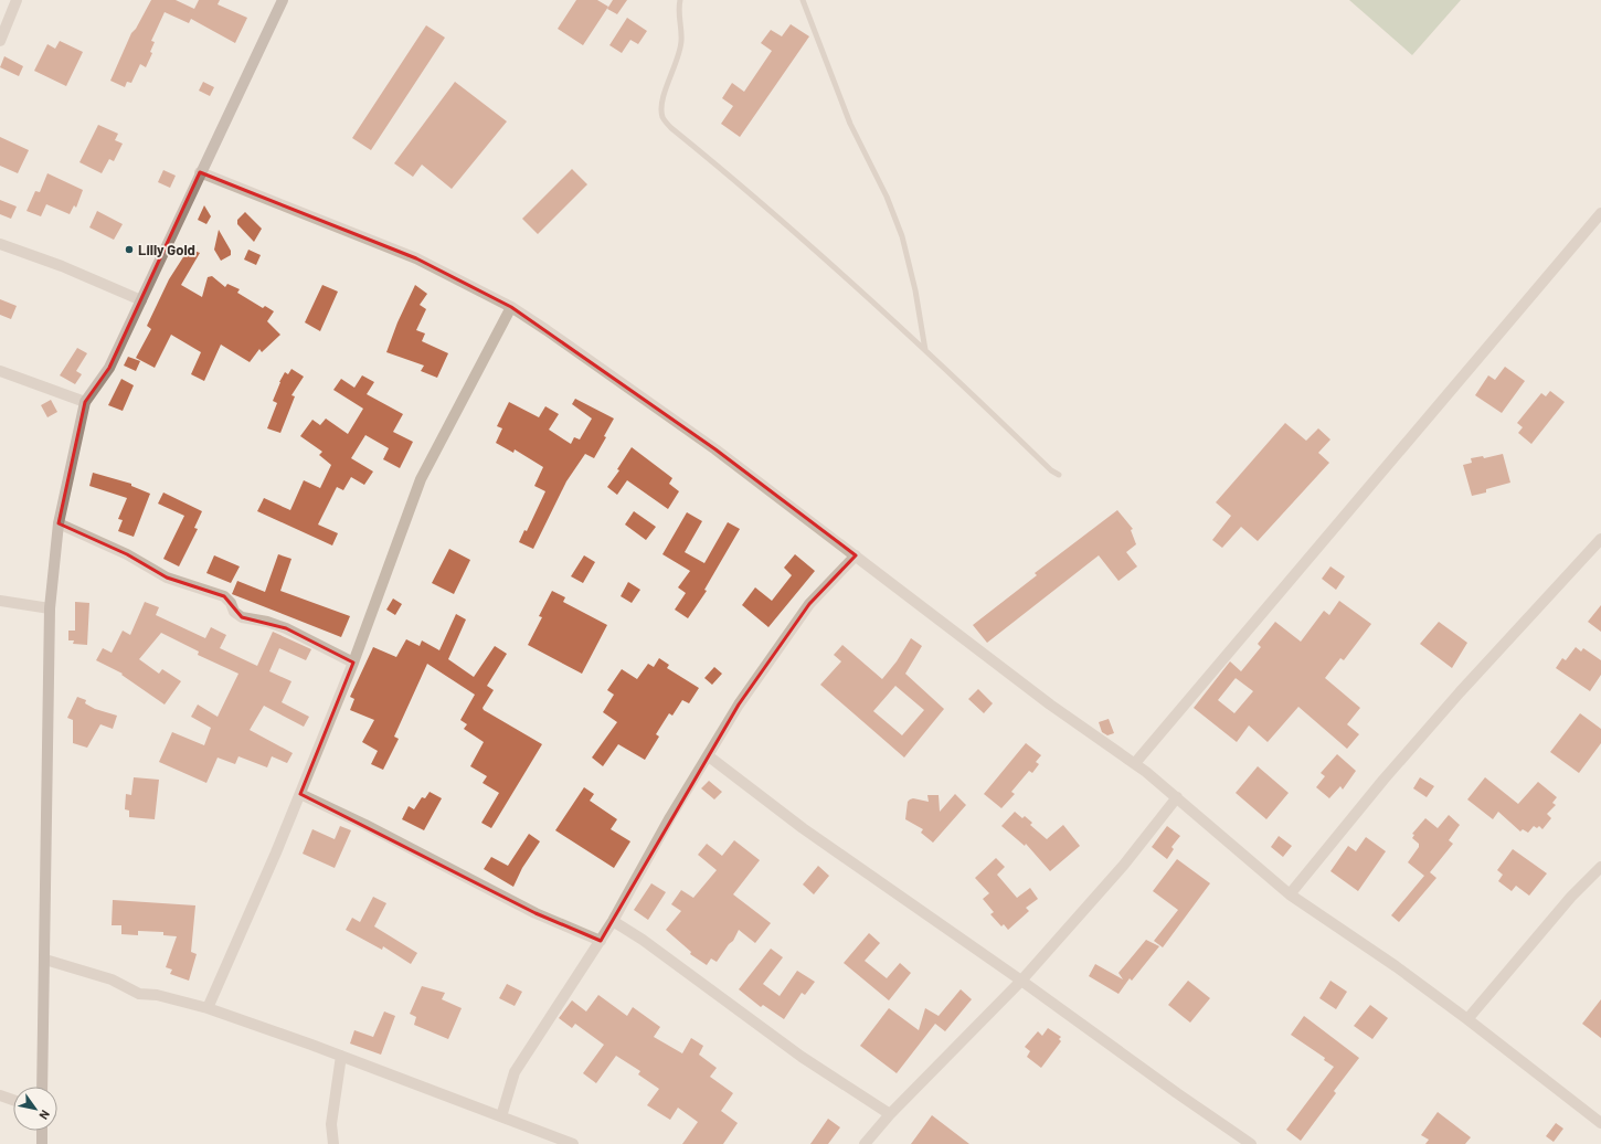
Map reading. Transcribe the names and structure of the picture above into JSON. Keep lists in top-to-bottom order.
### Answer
{
  "places": ["Lilly Gold"],
  "north": "bottom right"
}
